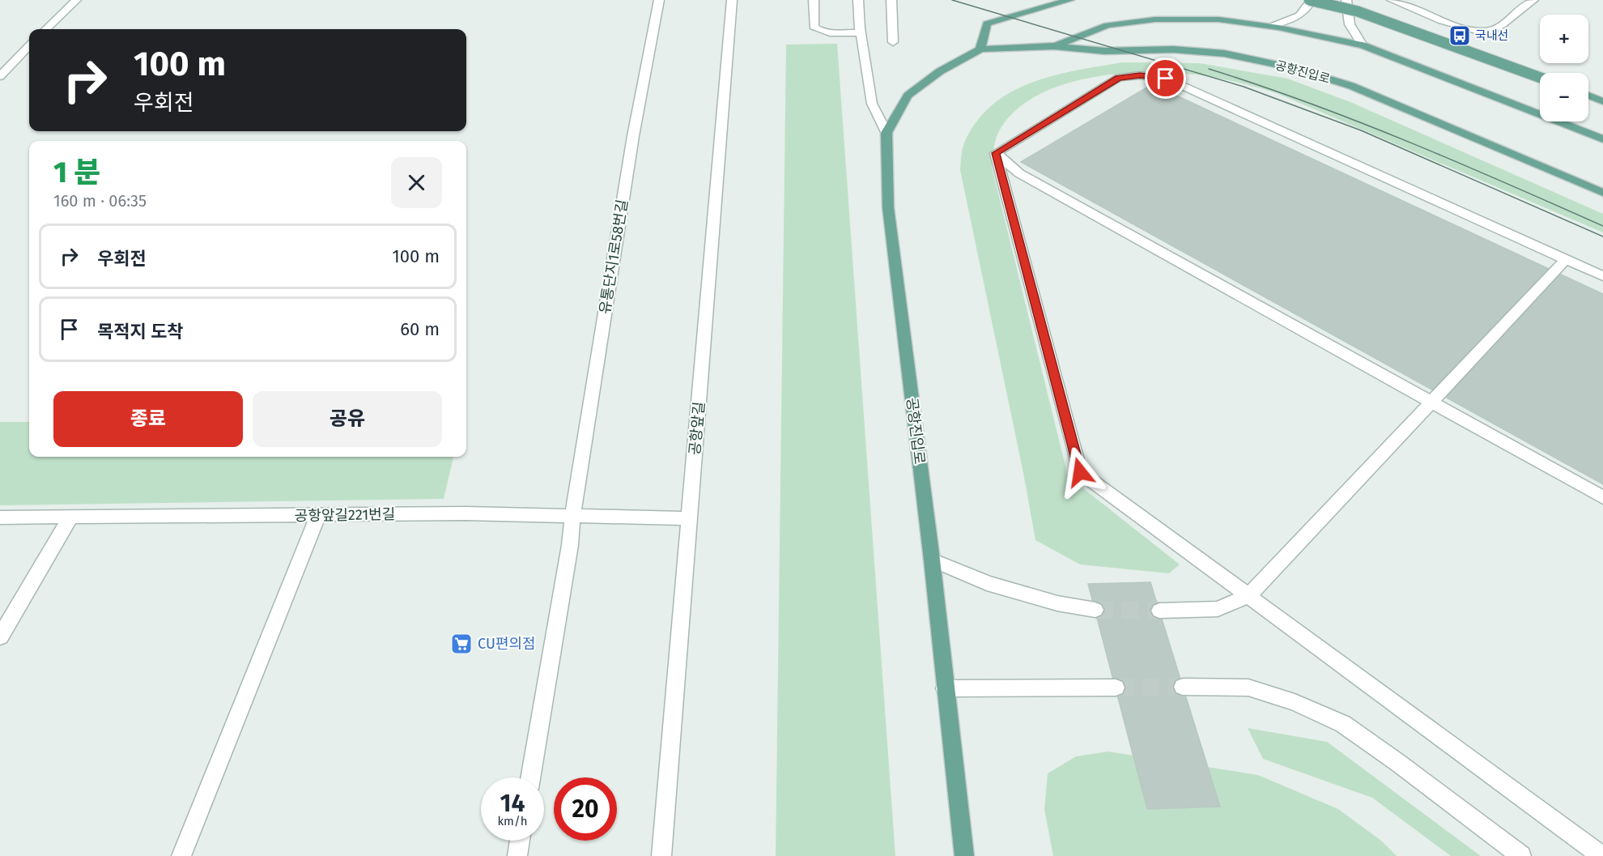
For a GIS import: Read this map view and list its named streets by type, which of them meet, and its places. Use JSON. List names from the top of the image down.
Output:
{
  "streets": {
    "main road": ["공항진입로"],
    "street": ["유통단지1로58번길", "공항앞길", "공항앞길221번길"]
  },
  "crossings": [
    ["유통단지1로58번길", "공항앞길221번길"],
    ["공항앞길", "공항앞길221번길"]
  ],
  "places": {
    "bus stop": ["국내선"],
    "supermarket": ["CU편의점"]
  },
  "page": {
    "map_buttons": ["+", "−"],
    "turn": ["100 m", "우회전"],
    "heading": ["1 분", "160 m · 06:35"],
    "list": [
      {
        "name": "우회전",
        "value": "100 m"
      },
      {
        "name": "목적지 도착",
        "value": "60 m"
      }
    ],
    "buttons": ["종료", "공유"],
    "speed": "14 km/h",
    "limit": "20"
  }
}
